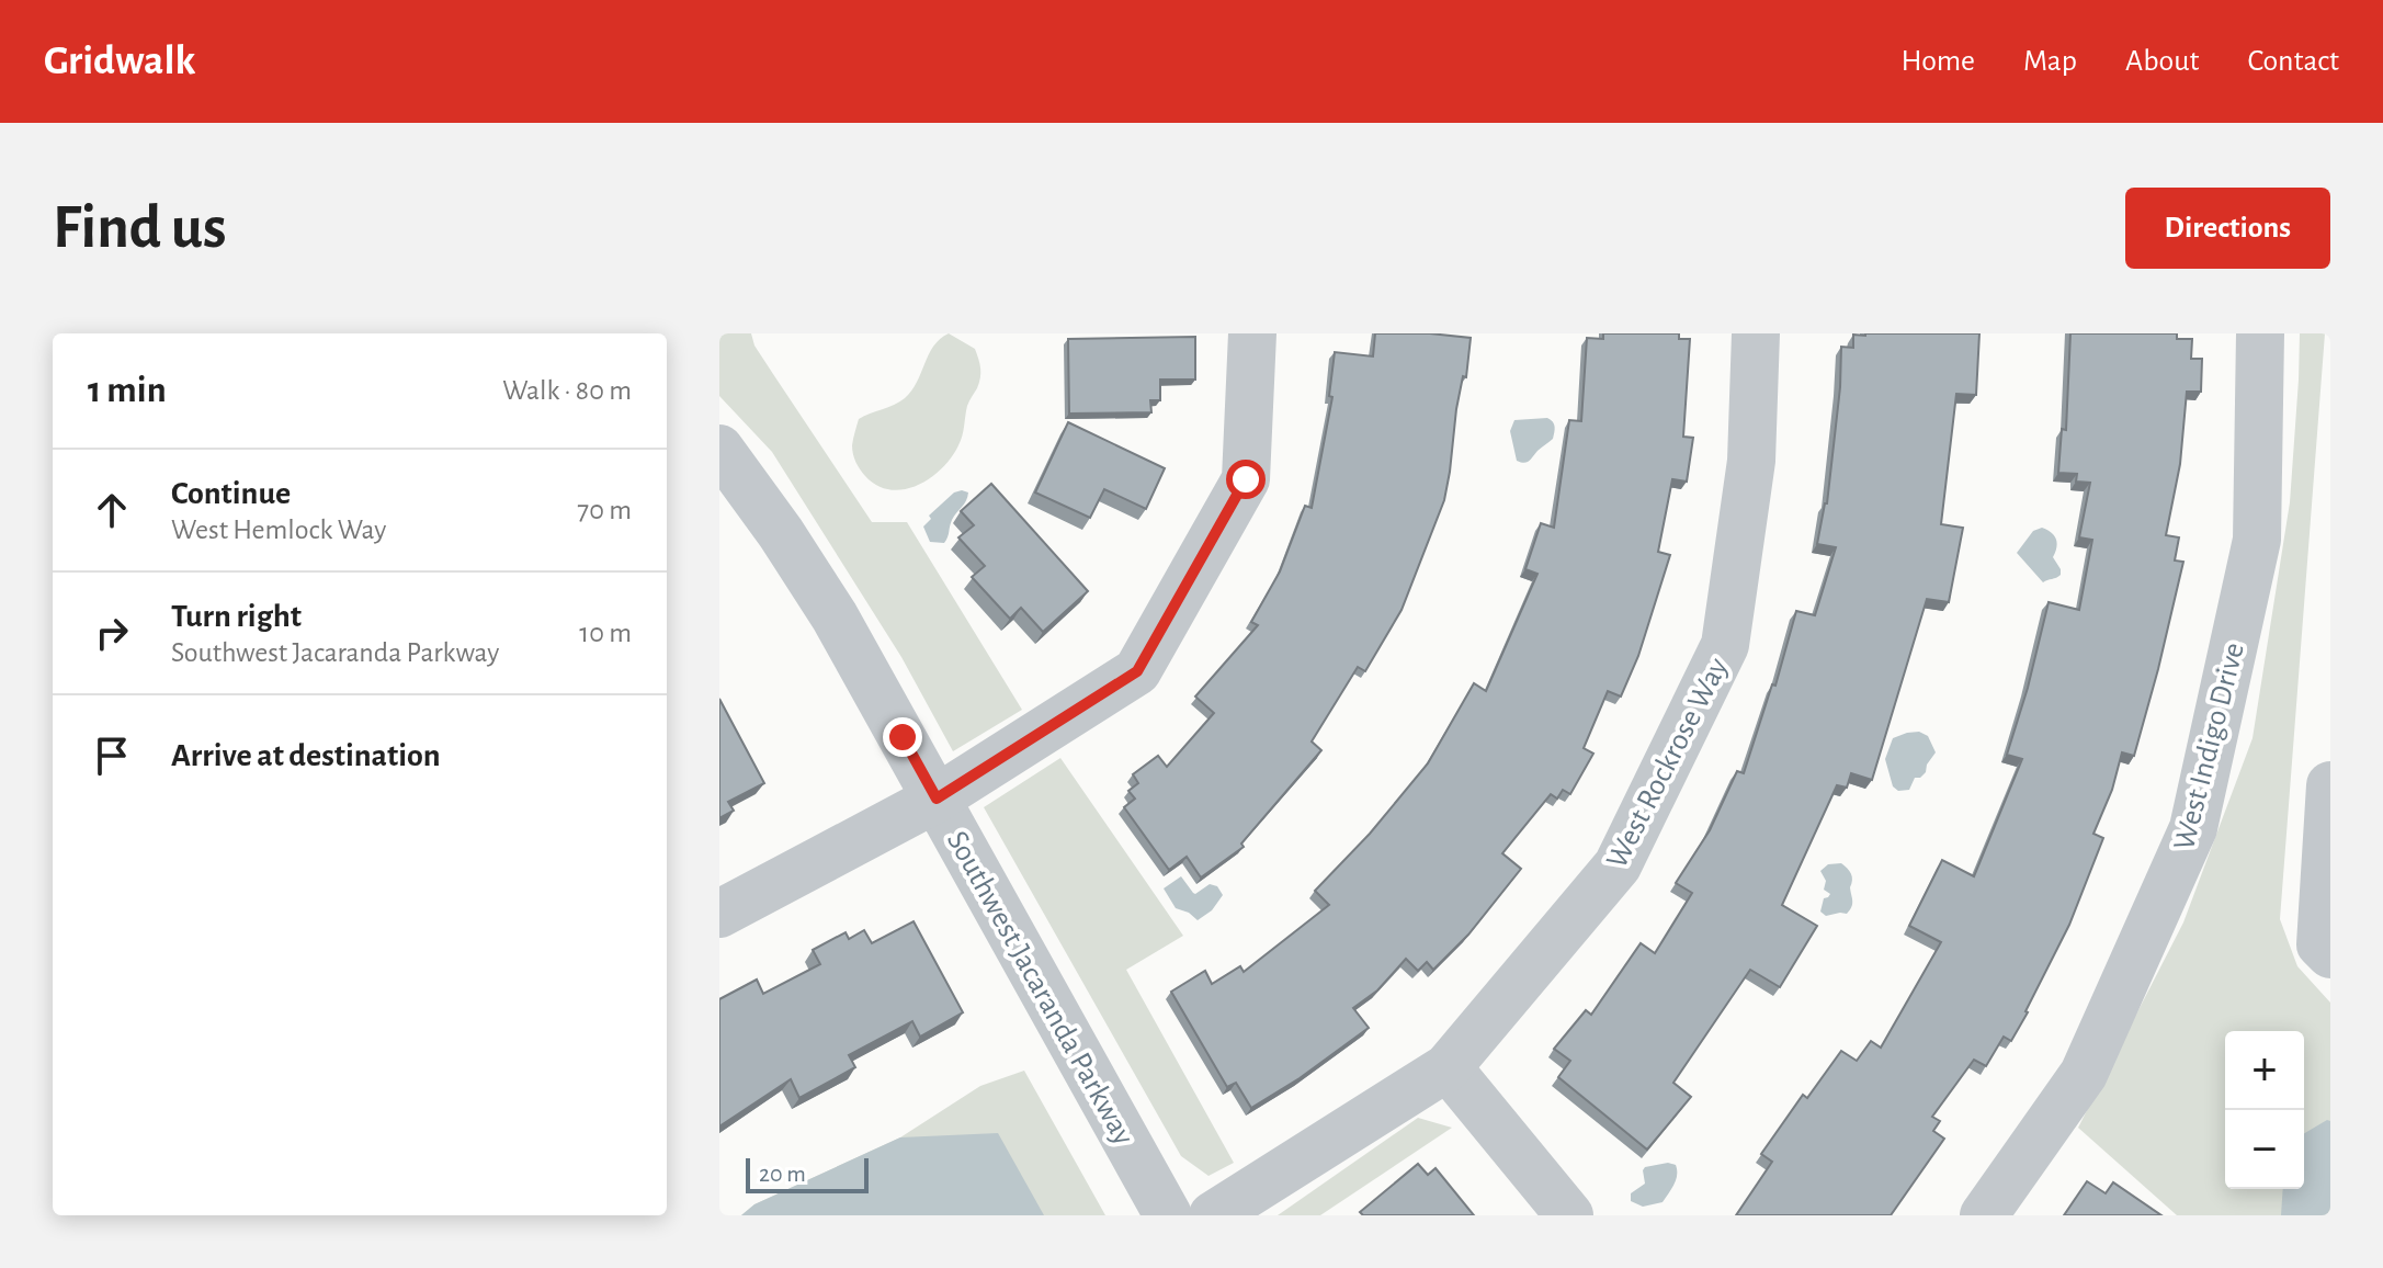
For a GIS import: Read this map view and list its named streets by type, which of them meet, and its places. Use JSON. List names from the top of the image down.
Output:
{
  "streets": {
    "street": ["West Indigo Drive", "West Rockrose Way", "Southwest Jacaranda Parkway"]
  },
  "scale_bar": "20 m",
  "page": {
    "header": "Gridwalk",
    "nav": [
      "Home",
      "Map",
      "About",
      "Contact"
    ],
    "buttons": "Directions",
    "title": "Find us",
    "heading": ["1 min", "Walk · 80 m"],
    "list": [
      ["Continue", "West Hemlock Way", "70 m"],
      ["Turn right", "Southwest Jacaranda Parkway", "10 m"],
      "Arrive at destination"
    ],
    "map_buttons": ["+", "−"],
    "scale": "20 m"
  }
}
